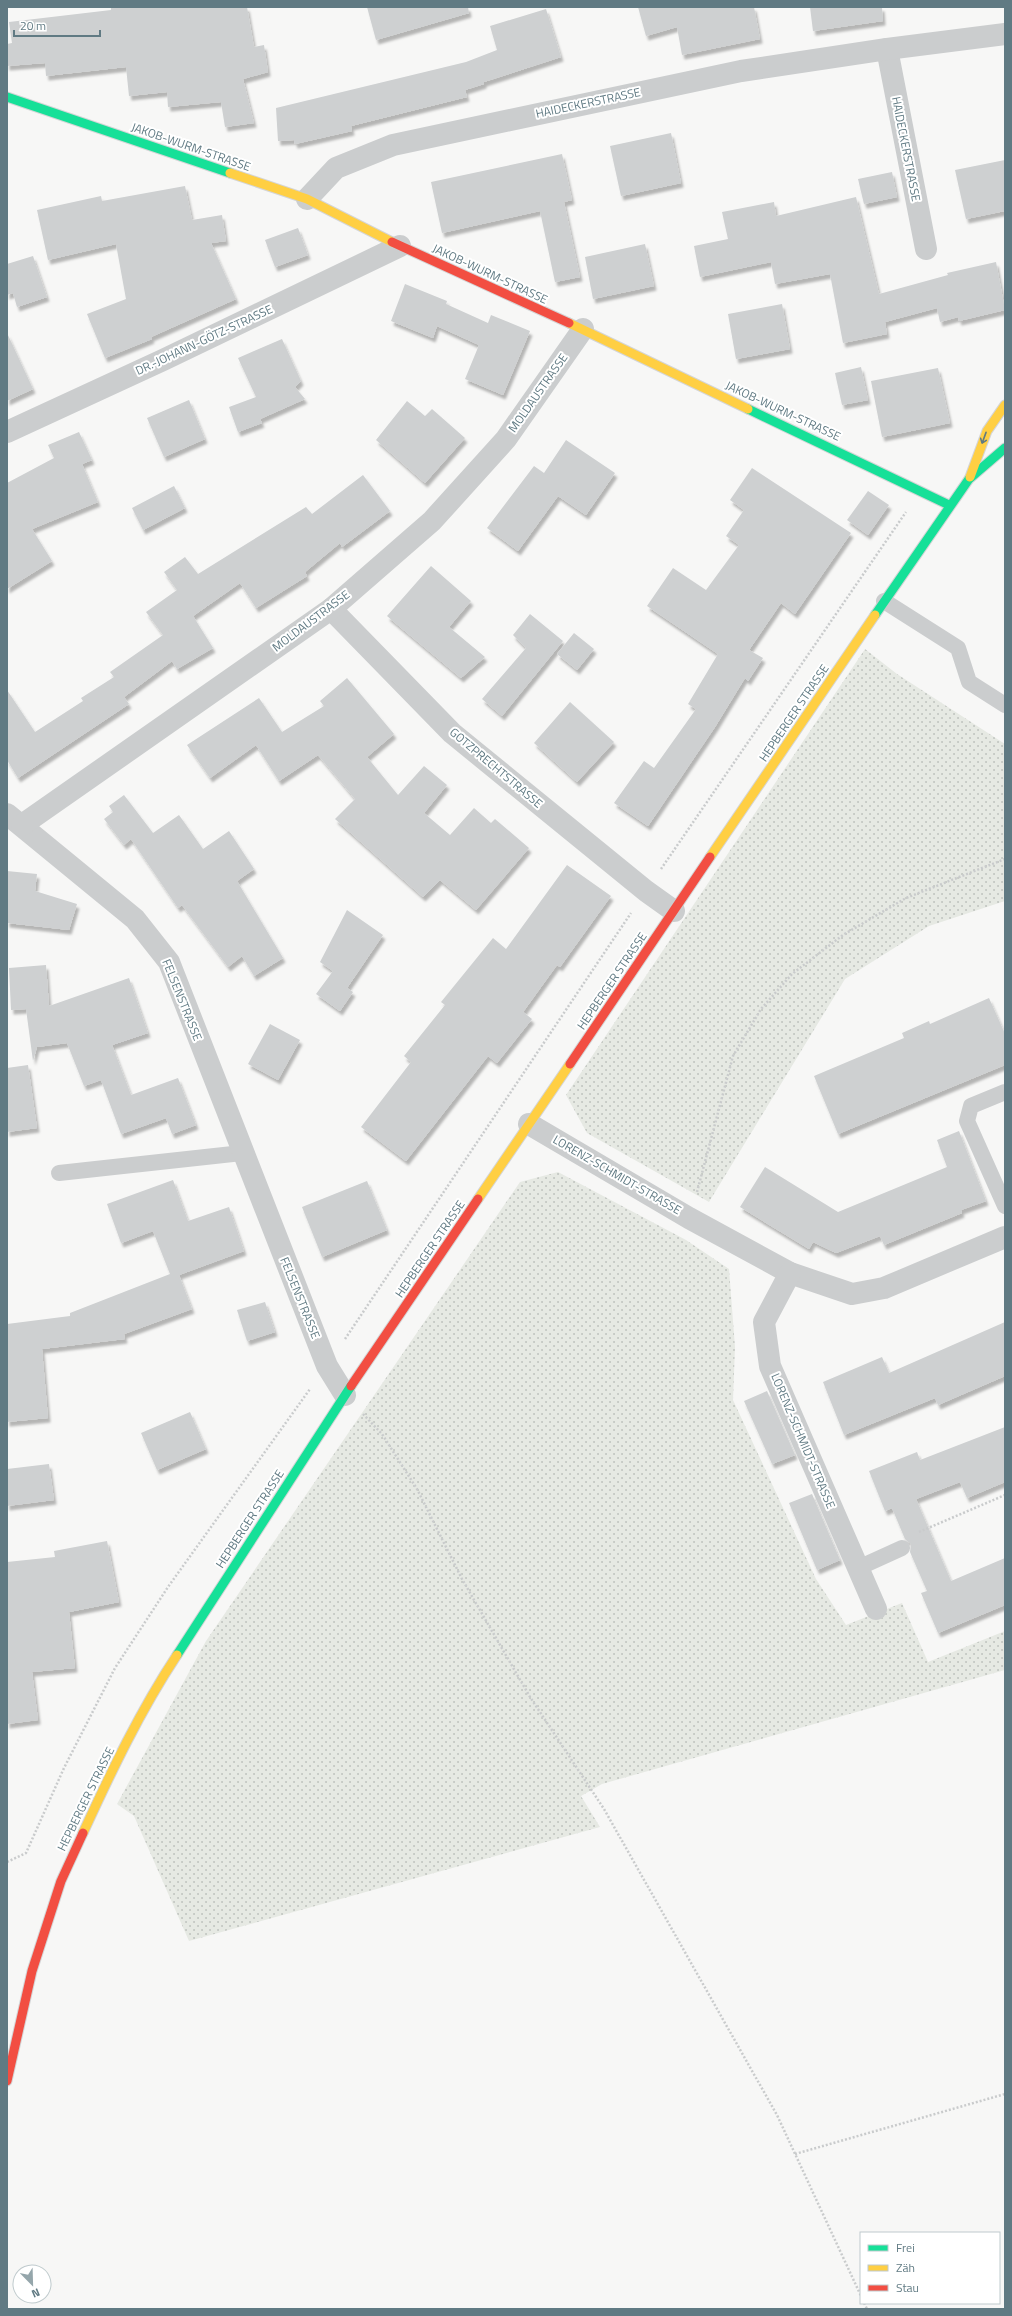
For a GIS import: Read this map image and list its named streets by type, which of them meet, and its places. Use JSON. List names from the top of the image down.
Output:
{
  "streets": {
    "street": [
      "HAIDECKERSTRASSE",
      "JAKOB-WURM-STRASSE",
      "DR.-JOHANN-GÖTZ-STRASSE",
      "MOLDAUSTRASSE",
      "HEPBERGER STRASSE",
      "GOTZPRECHTSTRASSE",
      "FELSENSTRASSE",
      "LORENZ-SCHMIDT-STRASSE"
    ]
  },
  "crossings": [
    ["HAIDECKERSTRASSE", "JAKOB-WURM-STRASSE"],
    ["JAKOB-WURM-STRASSE", "DR.-JOHANN-GÖTZ-STRASSE"],
    ["JAKOB-WURM-STRASSE", "MOLDAUSTRASSE"],
    ["JAKOB-WURM-STRASSE", "HEPBERGER STRASSE"],
    ["MOLDAUSTRASSE", "GOTZPRECHTSTRASSE"],
    ["MOLDAUSTRASSE", "FELSENSTRASSE"],
    ["HEPBERGER STRASSE", "GOTZPRECHTSTRASSE"],
    ["HEPBERGER STRASSE", "FELSENSTRASSE"],
    ["HEPBERGER STRASSE", "LORENZ-SCHMIDT-STRASSE"]
  ],
  "legend": ["Frei", "Zäh", "Stau"],
  "scale_bar": "20 m",
  "north": "bottom right"
}
